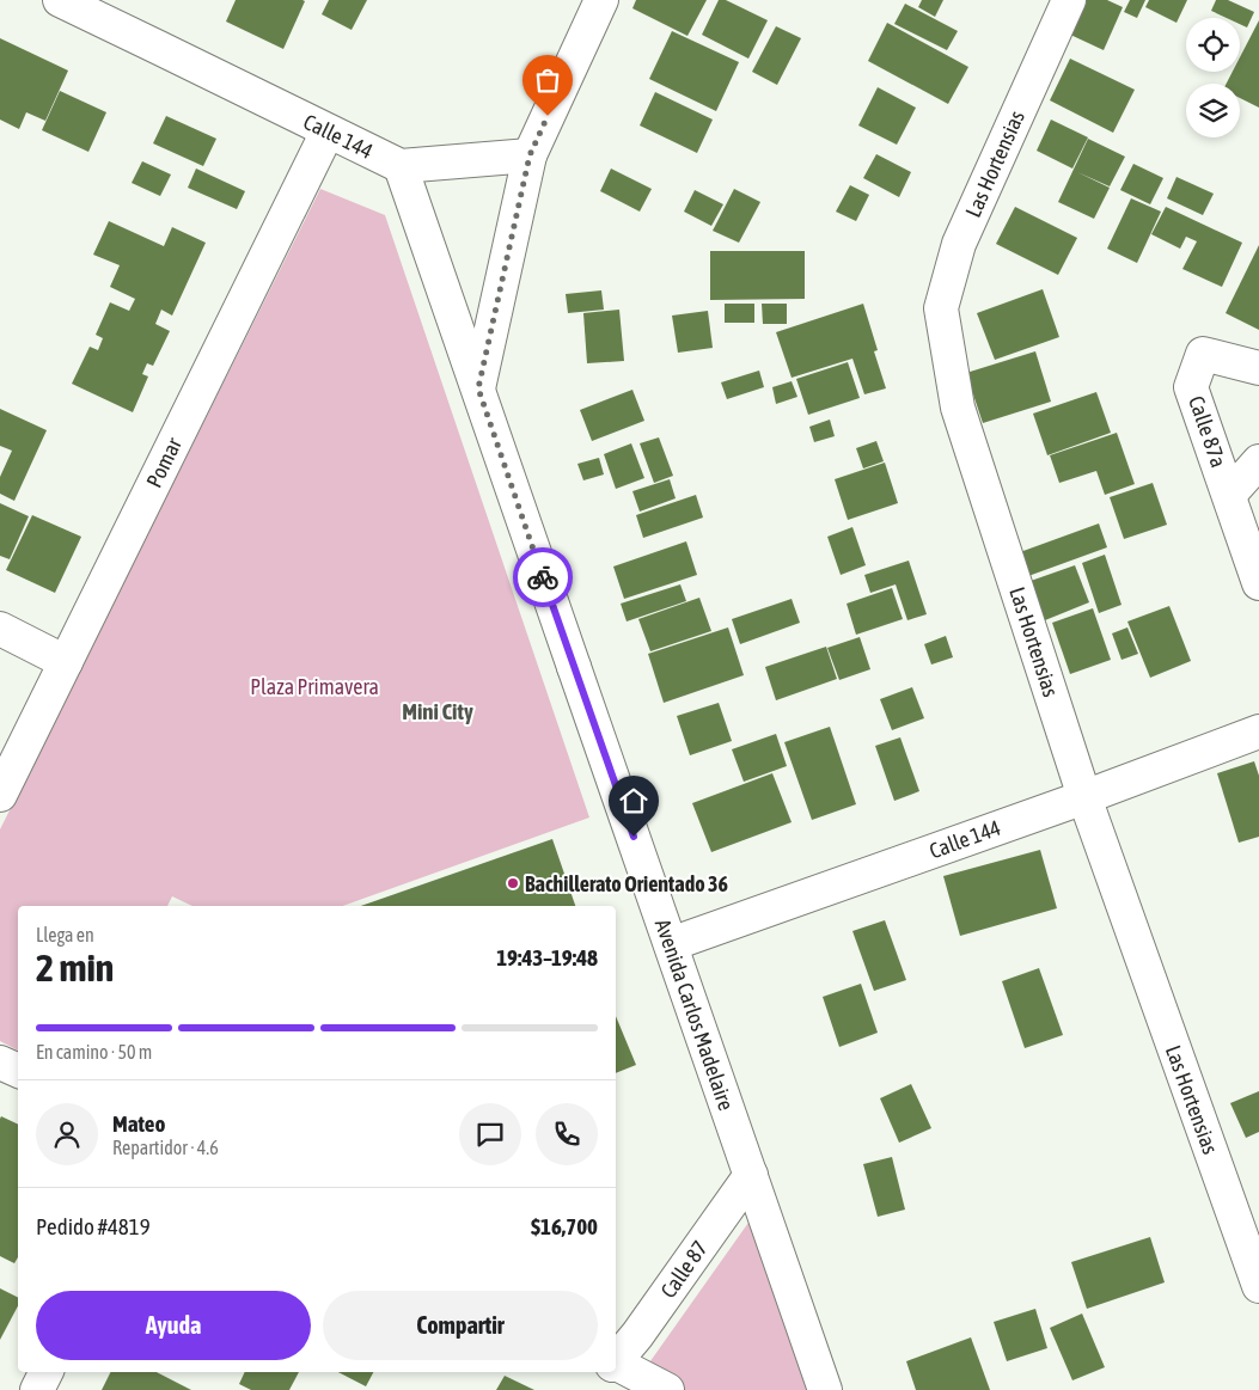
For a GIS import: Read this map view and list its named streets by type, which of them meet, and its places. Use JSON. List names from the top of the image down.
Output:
{
  "streets": {
    "street": [
      "Calle 144",
      "Las Hortensias",
      "Calle 87a",
      "Pomar",
      "Avenida Carlos Madelaire",
      "Calle 87"
    ]
  },
  "crossings": [
    ["Calle 144", "Las Hortensias"],
    ["Calle 144", "Pomar"],
    ["Calle 144", "Avenida Carlos Madelaire"],
    ["Avenida Carlos Madelaire", "Calle 87"]
  ],
  "districts": ["Mini City"],
  "parks": ["Plaza Primavera"],
  "places": ["Bachillerato Orientado 36"],
  "page": {
    "heading": ["2 min", "Llega en", "19:43–19:48"],
    "panel": [
      "Mateo",
      "Repartidor · 4.6",
      "Pedido #4819",
      "$16,700"
    ],
    "bar": "En camino · 50 m",
    "buttons": ["Ayuda", "Compartir"]
  }
}
